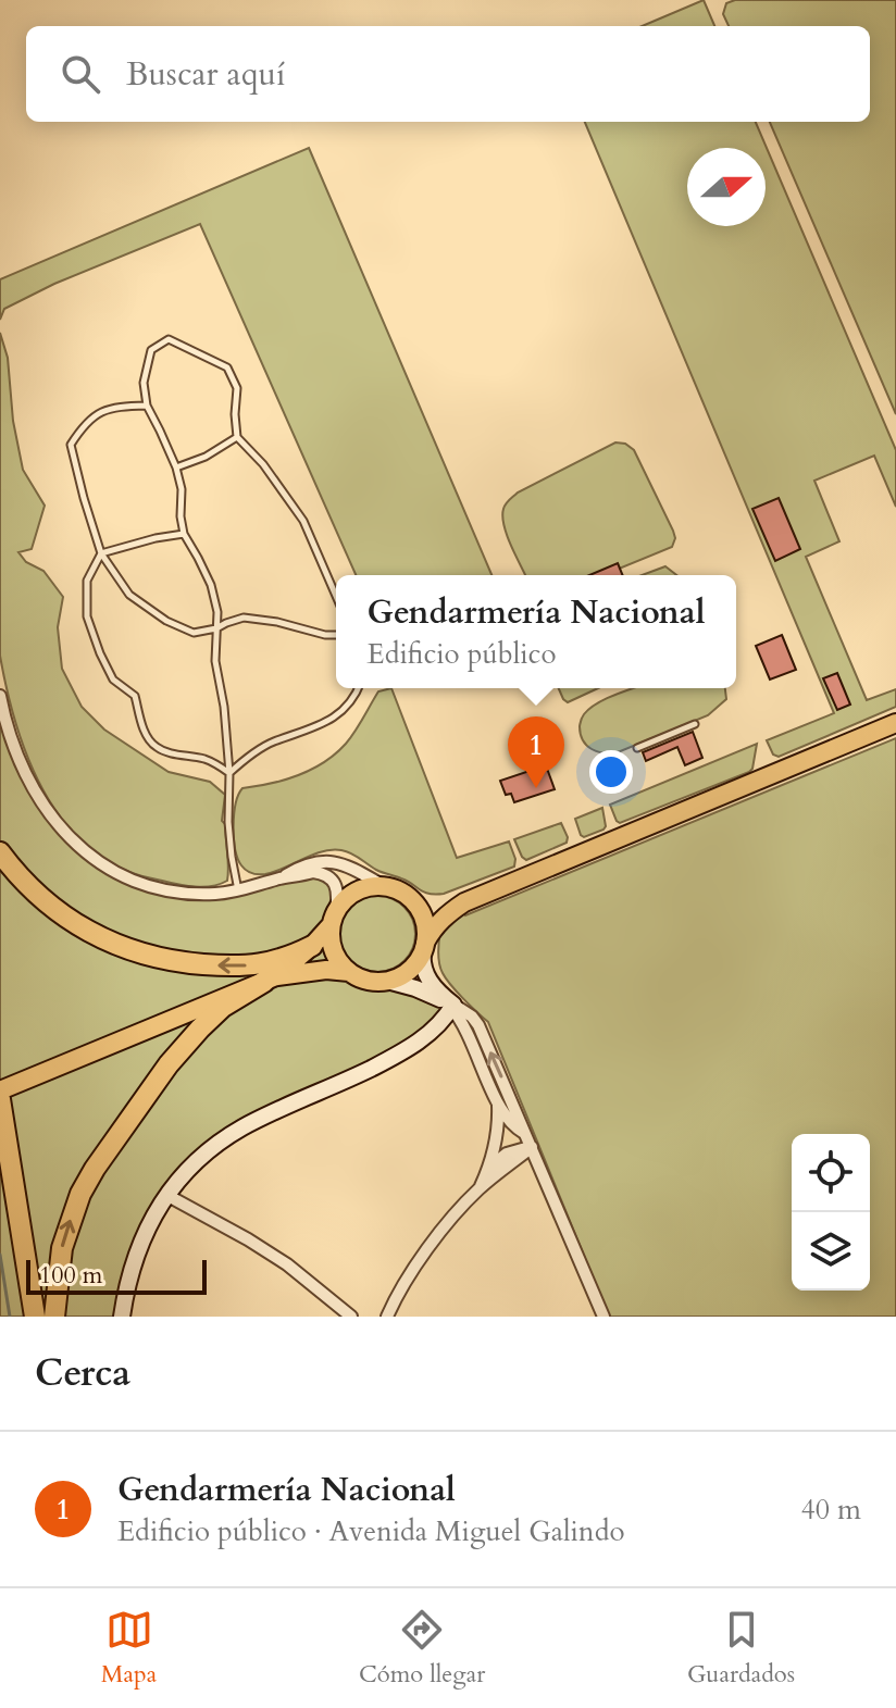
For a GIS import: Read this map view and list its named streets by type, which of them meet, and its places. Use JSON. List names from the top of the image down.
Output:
{
  "scale_bar": "100 m",
  "north": "right",
  "page": {
    "search": "Buscar aquí",
    "popup": ["Gendarmería Nacional", "Edificio público"],
    "pins": "1",
    "scale": "100 m",
    "heading": "Cerca",
    "list": [
      {
        "mark": "1",
        "name": "Gendarmería Nacional",
        "note": "Edificio público · Avenida Miguel Galindo",
        "value": "40 m"
      }
    ],
    "nav": ["Mapa", "Cómo llegar", "Guardados"]
  }
}
